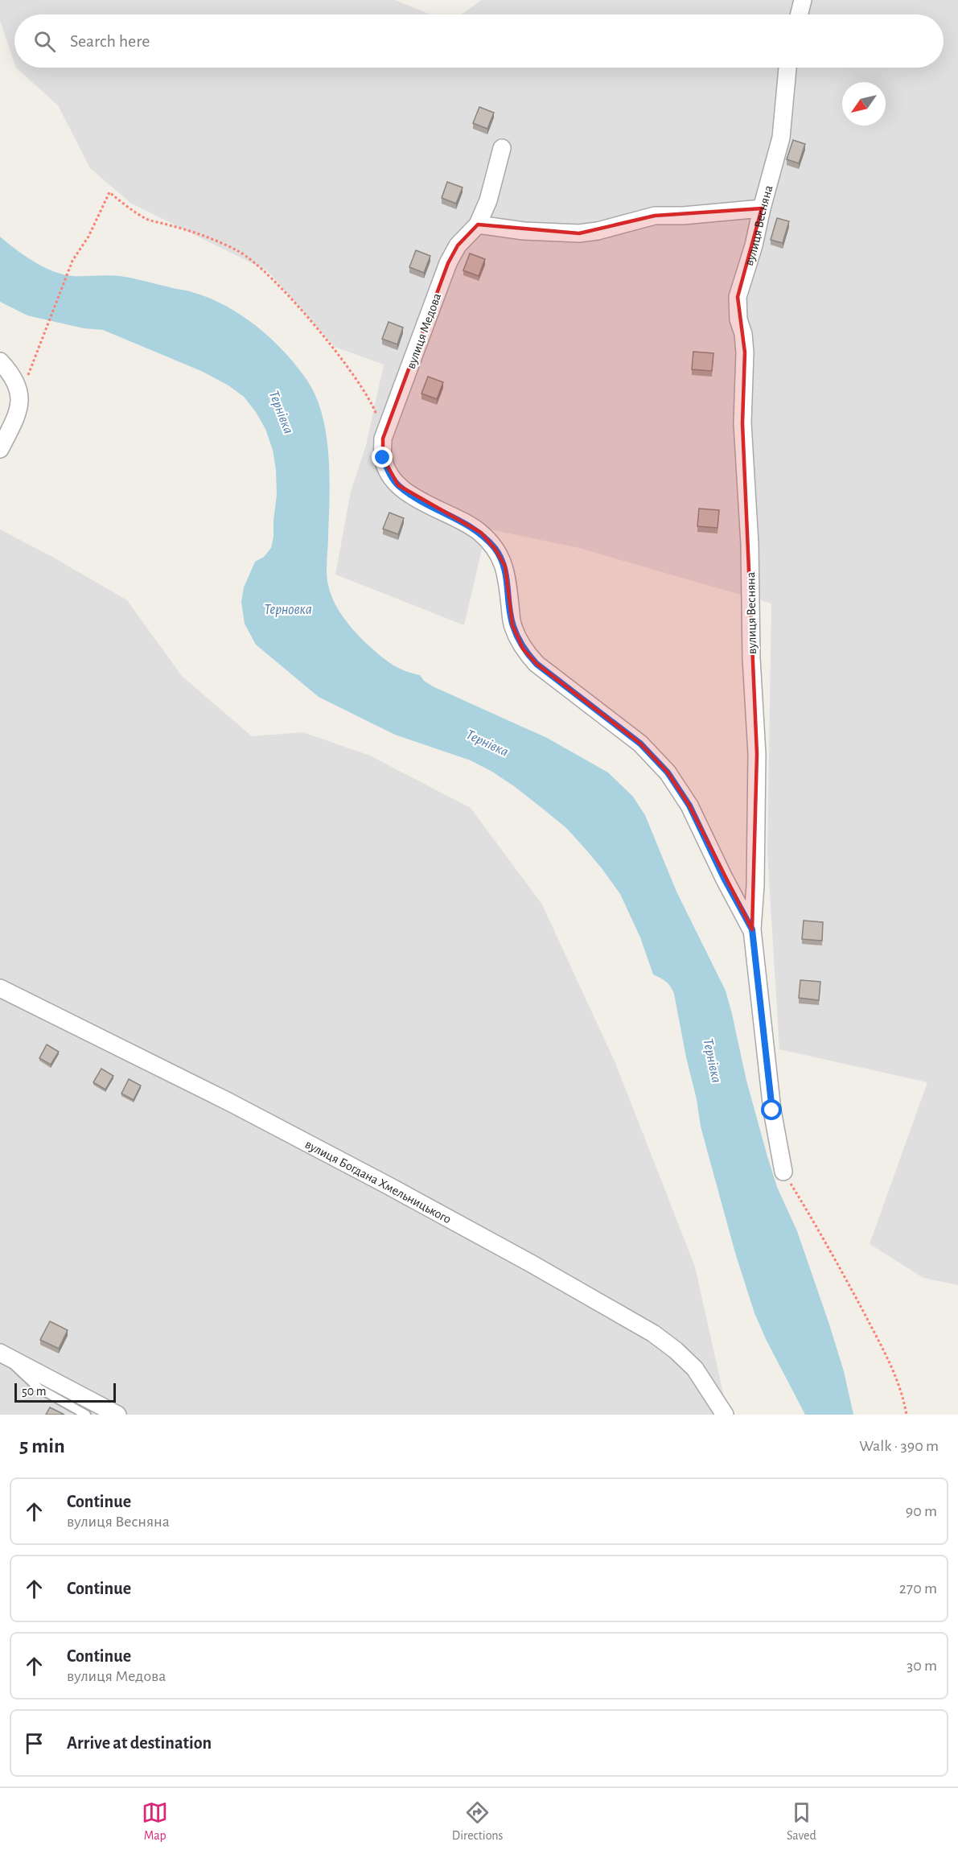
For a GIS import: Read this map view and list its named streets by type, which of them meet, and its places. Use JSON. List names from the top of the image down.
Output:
{
  "streets": {
    "street": ["вулиця Весняна", "вулиця Медова", "вулиця Богдана Хмельницького"]
  },
  "crossings": [
    ["вулиця Весняна", "вулиця Медова"]
  ],
  "water": ["Тернівка", "Терновка"],
  "scale_bar": "50 m",
  "north": "bottom left",
  "page": {
    "search": "Search here",
    "scale": "50 m",
    "heading": ["5 min", "Walk · 390 m"],
    "list": [
      ["Continue", "вулиця Весняна", "90 m"],
      ["Continue", "270 m"],
      ["Continue", "вулиця Медова", "30 m"],
      "Arrive at destination"
    ],
    "nav": ["Map", "Directions", "Saved"]
  }
}
